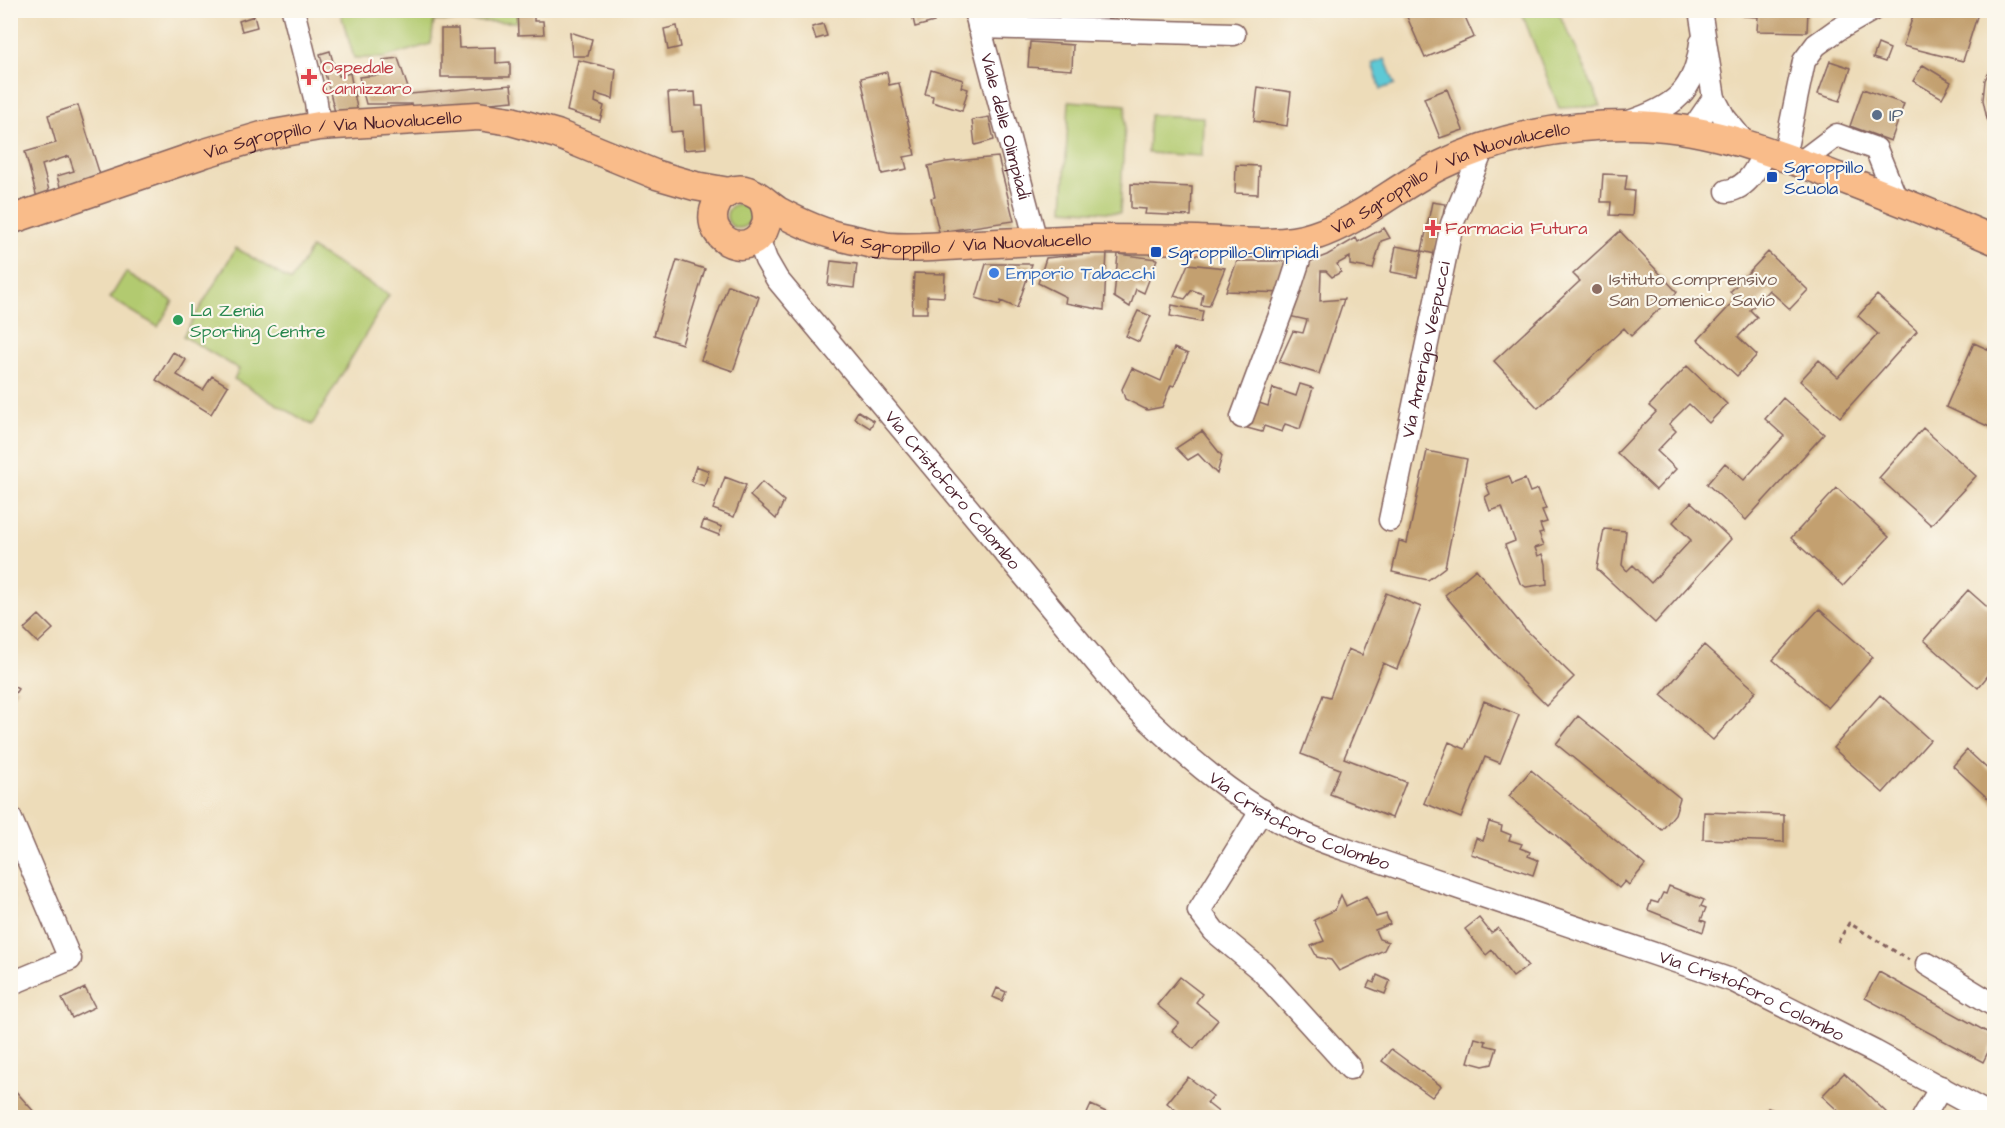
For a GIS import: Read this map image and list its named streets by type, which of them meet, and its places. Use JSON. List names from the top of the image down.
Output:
{
  "streets": {
    "main road": ["Via Sgroppillo / Via Nuovalucello"],
    "street": ["Viale delle Olimpiadi", "Via Amerigo Vespucci", "Via Cristoforo Colombo"]
  },
  "crossings": [
    ["Viale delle Olimpiadi", "Via Sgroppillo / Via Nuovalucello"],
    ["Via Sgroppillo / Via Nuovalucello", "Via Amerigo Vespucci"]
  ],
  "places": {
    "health": ["Ospedale Cannizzaro", "Farmacia Futura"],
    "other": [
      "IP",
      "Emporio Tabacchi",
      "Istituto comprensivo San Domenico Savio",
      "La Zenia Sporting Centre"
    ],
    "transit": ["Sgroppillo Scuola", "Sgroppillo-Olimpiadi"]
  }
}
